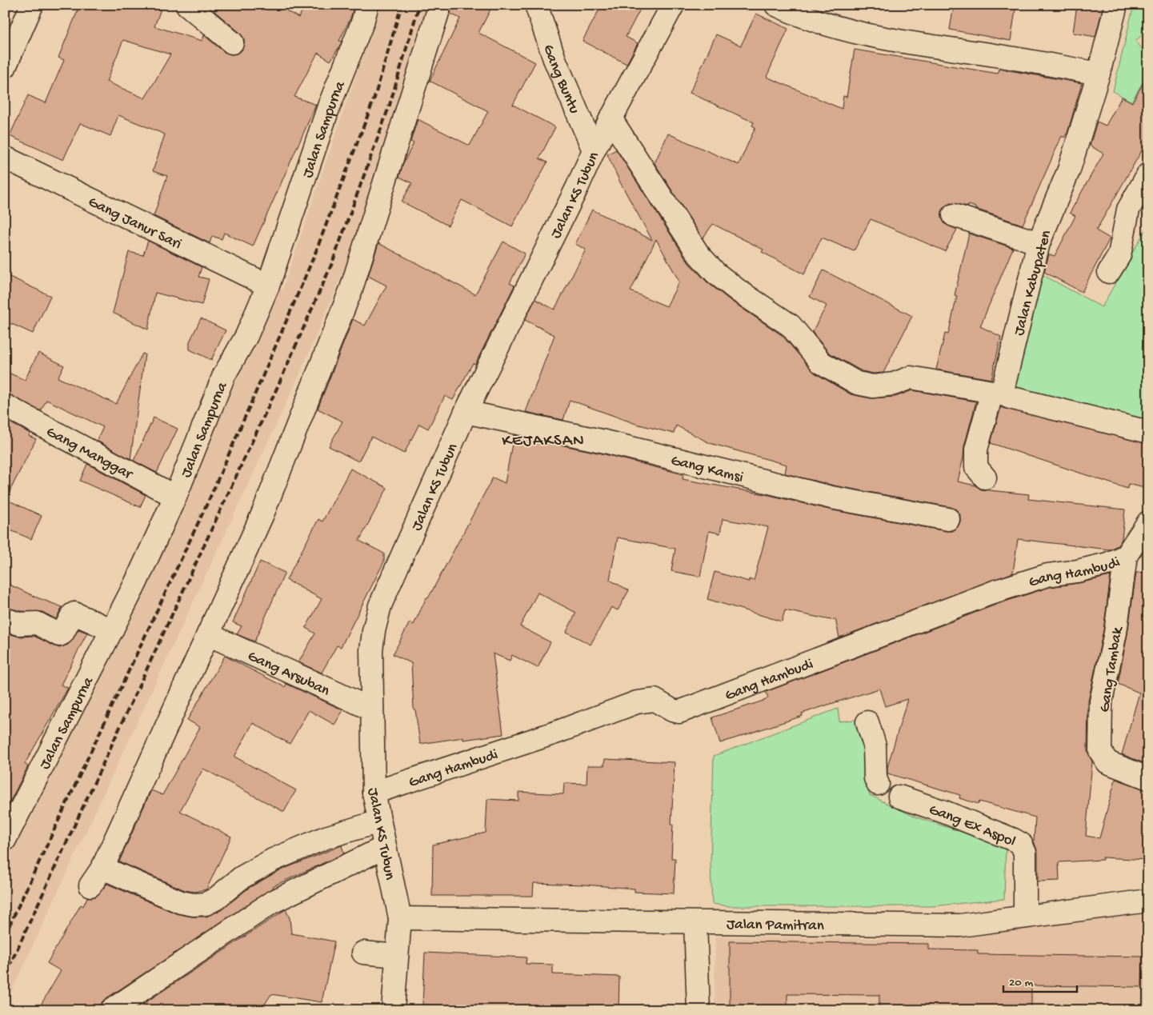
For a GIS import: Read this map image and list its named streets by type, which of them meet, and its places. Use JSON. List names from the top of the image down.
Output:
{
  "streets": {
    "street": [
      "Gang Buntu",
      "Jalan Sampurna",
      "Jalan KS Tubun",
      "Gang Janur Sari",
      "Jalan Kabupaten",
      "Gang Manggar",
      "Gang Kamsi",
      "Gang Hambudi",
      "Gang Tambak",
      "Gang Arsuban",
      "Gang Ex Aspol",
      "Jalan Pamitran"
    ]
  },
  "crossings": [
    ["Gang Buntu", "Jalan KS Tubun"],
    ["Jalan Sampurna", "Gang Janur Sari"],
    ["Jalan Sampurna", "Gang Manggar"],
    ["Jalan KS Tubun", "Gang Kamsi"],
    ["Jalan KS Tubun", "Gang Hambudi"],
    ["Jalan KS Tubun", "Gang Arsuban"],
    ["Jalan KS Tubun", "Jalan Pamitran"],
    ["Gang Hambudi", "Gang Tambak"],
    ["Gang Ex Aspol", "Jalan Pamitran"]
  ],
  "districts": ["KEJAKSAN"],
  "scale_bar": "20 m"
}
